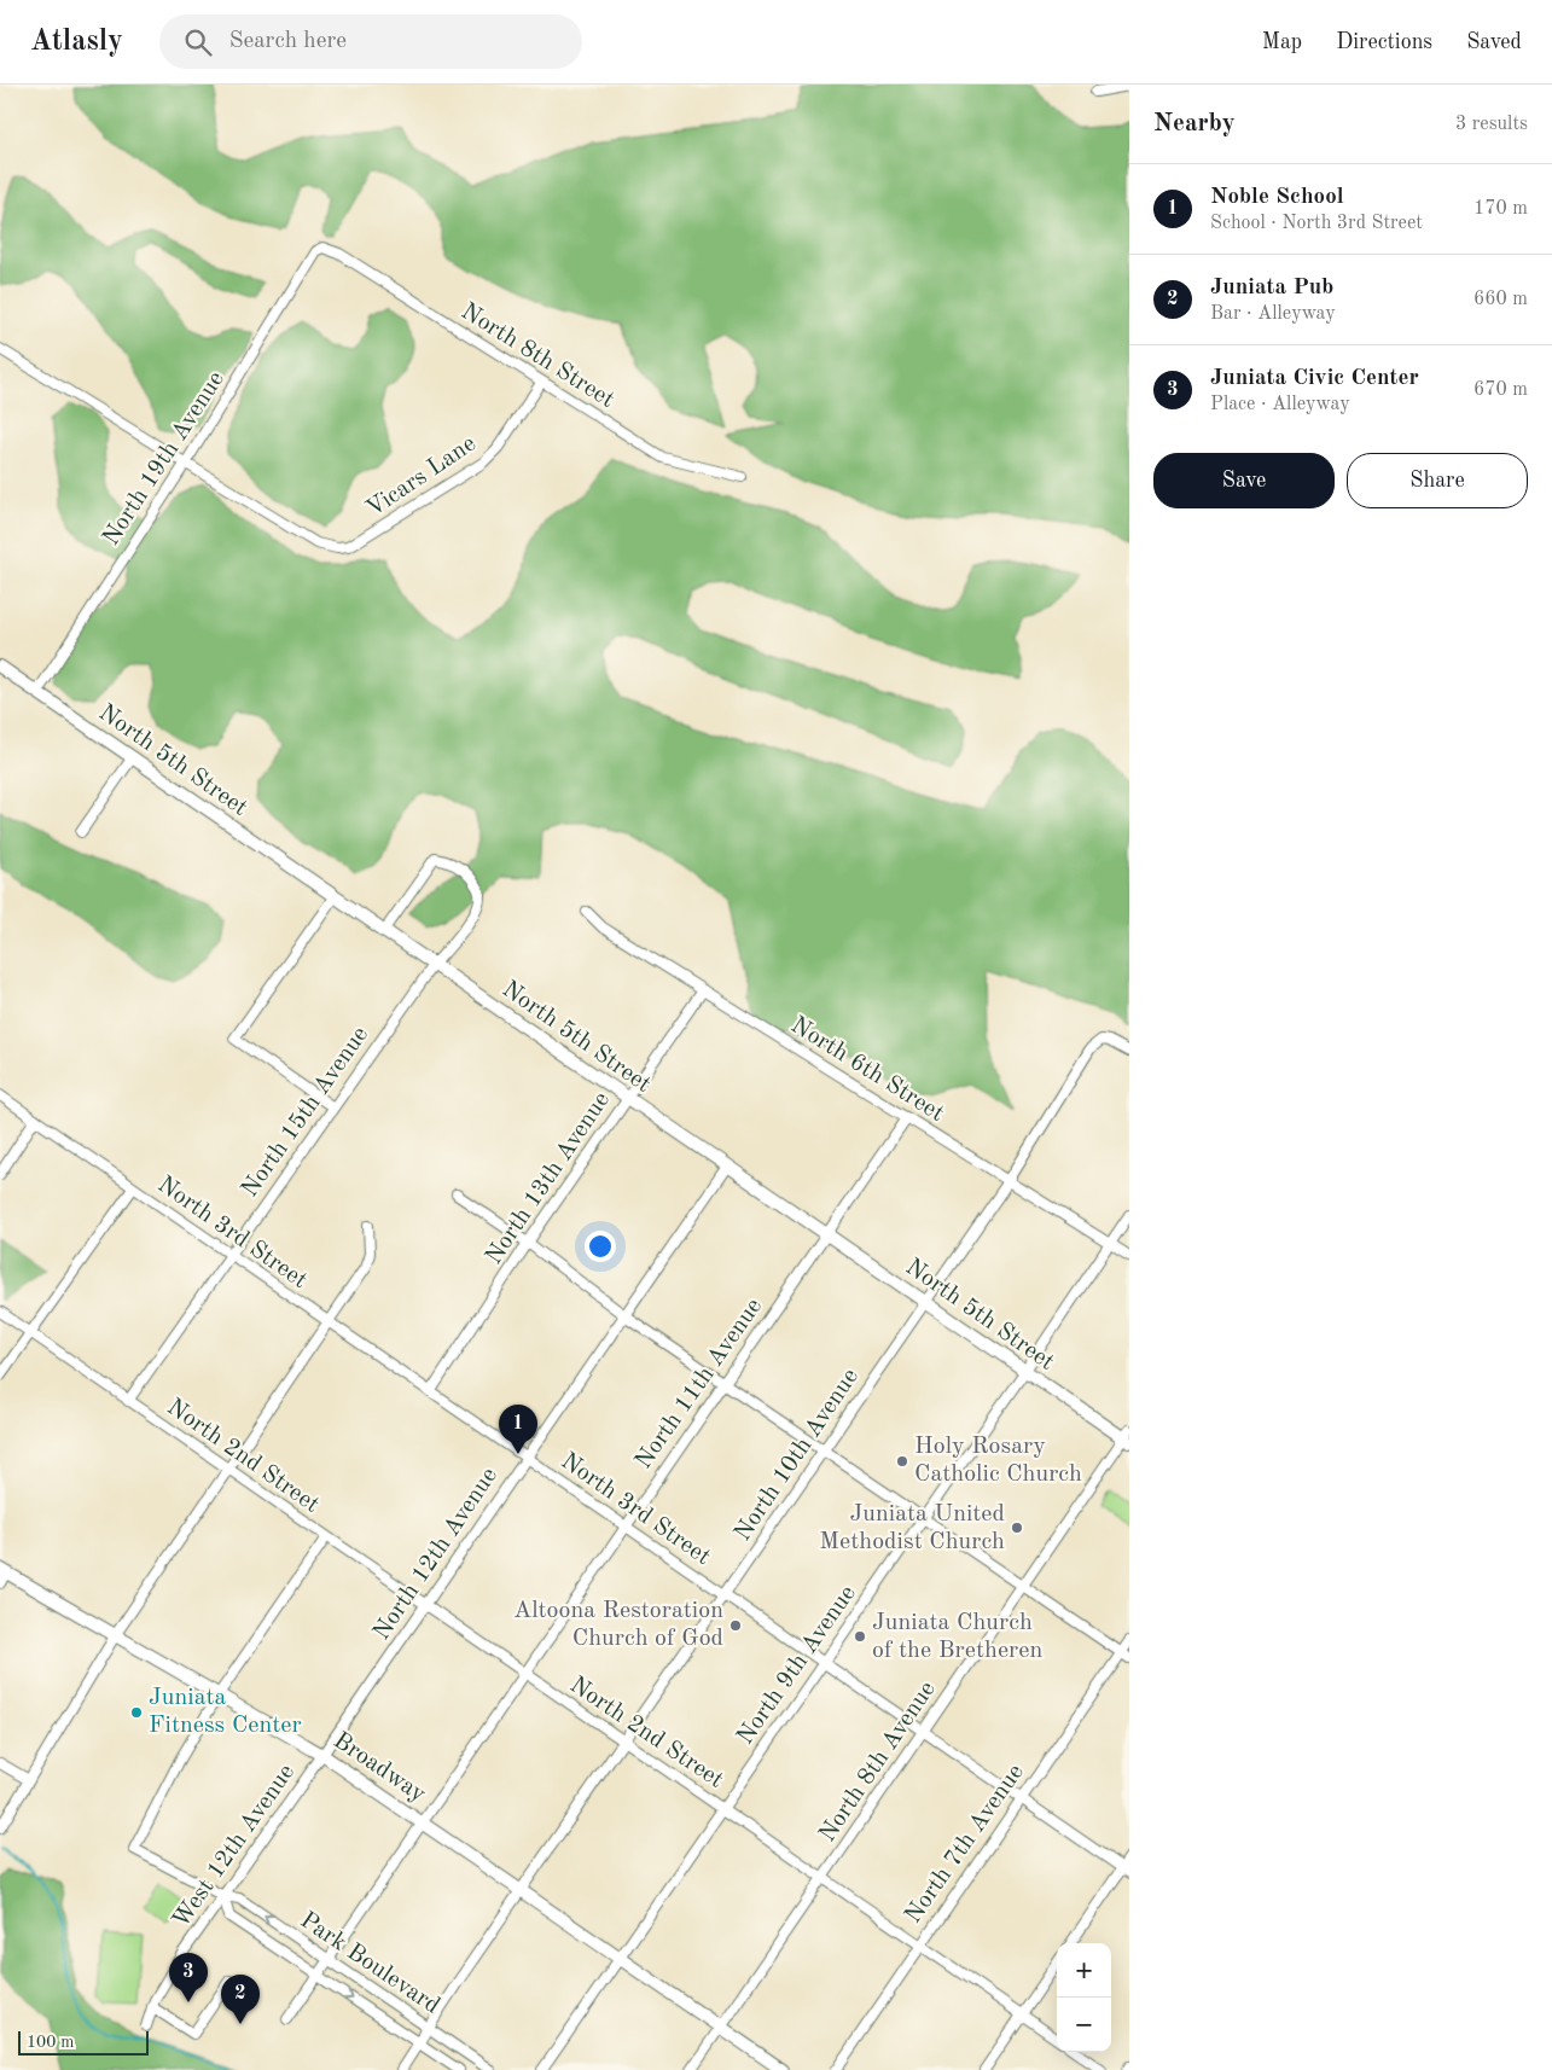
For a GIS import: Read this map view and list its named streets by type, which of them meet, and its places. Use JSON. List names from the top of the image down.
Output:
{
  "streets": {
    "street": [
      "North 8th Street",
      "North 19th Avenue",
      "Vicars Lane",
      "North 5th Street",
      "North 6th Street",
      "North 15th Avenue",
      "North 13th Avenue",
      "North 3rd Street",
      "North 11th Avenue",
      "North 10th Avenue",
      "North 2nd Street",
      "North 12th Avenue",
      "North 9th Avenue",
      "North 8th Avenue",
      "Broadway",
      "North 7th Avenue",
      "West 12th Avenue",
      "Park Boulevard"
    ]
  },
  "crossings": [
    ["North 8th Street", "North 19th Avenue"],
    ["North 8th Street", "Vicars Lane"],
    ["North 19th Avenue", "Vicars Lane"],
    ["North 19th Avenue", "North 5th Street"],
    ["North 5th Street", "North 15th Avenue"],
    ["North 5th Street", "North 13th Avenue"],
    ["North 5th Street", "North 11th Avenue"],
    ["North 5th Street", "North 10th Avenue"],
    ["North 5th Street", "North 12th Avenue"],
    ["North 5th Street", "North 9th Avenue"],
    ["North 5th Street", "North 8th Avenue"],
    ["North 6th Street", "North 13th Avenue"],
    ["North 6th Street", "North 11th Avenue"],
    ["North 6th Street", "North 10th Avenue"],
    ["North 6th Street", "North 9th Avenue"],
    ["North 15th Avenue", "North 3rd Street"],
    ["North 15th Avenue", "North 2nd Street"],
    ["North 13th Avenue", "North 3rd Street"],
    ["North 3rd Street", "North 11th Avenue"],
    ["North 3rd Street", "North 10th Avenue"],
    ["North 3rd Street", "North 12th Avenue"],
    ["North 3rd Street", "North 9th Avenue"],
    ["North 3rd Street", "North 8th Avenue"],
    ["North 3rd Street", "North 7th Avenue"],
    ["North 11th Avenue", "North 2nd Street"],
    ["North 11th Avenue", "Broadway"],
    ["North 11th Avenue", "Park Boulevard"],
    ["North 10th Avenue", "North 2nd Street"],
    ["North 10th Avenue", "Broadway"],
    ["North 10th Avenue", "Park Boulevard"],
    ["North 2nd Street", "North 12th Avenue"],
    ["North 2nd Street", "North 9th Avenue"],
    ["North 2nd Street", "North 8th Avenue"],
    ["North 2nd Street", "North 7th Avenue"],
    ["North 12th Avenue", "Broadway"],
    ["North 12th Avenue", "West 12th Avenue"],
    ["North 9th Avenue", "Broadway"],
    ["North 8th Avenue", "Broadway"],
    ["Broadway", "West 12th Avenue"],
    ["Broadway", "Park Boulevard"],
    ["West 12th Avenue", "Park Boulevard"]
  ],
  "places": [
    "Holy Rosary Catholic Church",
    "Juniata United Methodist Church",
    "Altoona Restoration Church of God",
    "Juniata Church of the Bretheren",
    "Juniata Fitness Center"
  ],
  "scale_bar": "100 m",
  "page": {
    "header": "Atlasly",
    "search": "Search here",
    "nav": ["Map", "Directions", "Saved"],
    "heading": ["Nearby", "3 results"],
    "list": [
      {
        "mark": "1",
        "name": "Noble School",
        "note": "School · North 3rd Street",
        "value": "170 m"
      },
      {
        "mark": "2",
        "name": "Juniata Pub",
        "note": "Bar · Alleyway",
        "value": "660 m"
      },
      {
        "mark": "3",
        "name": "Juniata Civic Center",
        "note": "Place · Alleyway",
        "value": "670 m"
      }
    ],
    "buttons": ["Save", "Share"],
    "pins": ["1", "3", "2"],
    "map_buttons": ["+", "−"],
    "scale": "100 m"
  }
}
